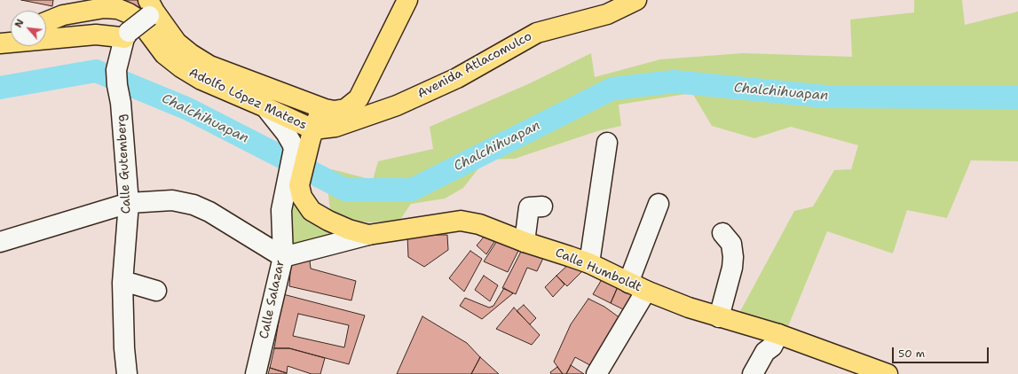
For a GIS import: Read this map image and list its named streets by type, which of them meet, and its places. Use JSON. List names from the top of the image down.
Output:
{
  "streets": {
    "main road": ["Avenida Atlacomulco", "Adolfo López Mateos", "Calle Humboldt"],
    "street": ["Calle Gutemberg", "Calle Salazar"]
  },
  "crossings": [
    ["Avenida Atlacomulco", "Adolfo López Mateos"],
    ["Adolfo López Mateos", "Calle Salazar"],
    ["Calle Humboldt", "Calle Salazar"]
  ],
  "water": ["Chalchihuapan"],
  "scale_bar": "50 m",
  "north": "top left"
}
